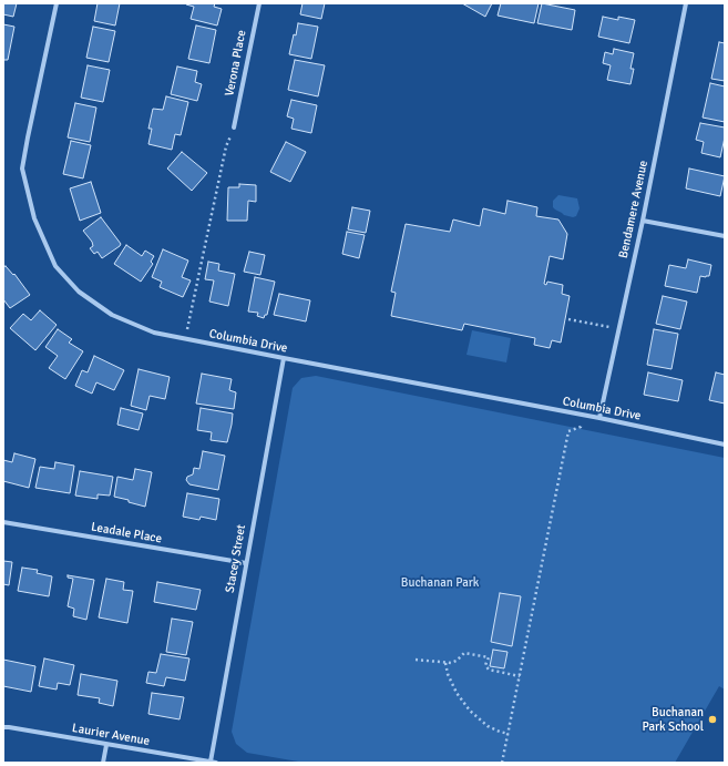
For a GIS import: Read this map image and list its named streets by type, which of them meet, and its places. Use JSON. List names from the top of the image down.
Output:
{
  "streets": {
    "street": [
      "Verona Place",
      "Bendamere Avenue",
      "Columbia Drive",
      "Leadale Place",
      "Stacey Street",
      "Laurier Avenue"
    ]
  },
  "crossings": [
    ["Bendamere Avenue", "Columbia Drive"],
    ["Columbia Drive", "Stacey Street"],
    ["Leadale Place", "Stacey Street"],
    ["Stacey Street", "Laurier Avenue"]
  ],
  "parks": ["Buchanan Park"],
  "places": ["Buchanan Park School"]
}
